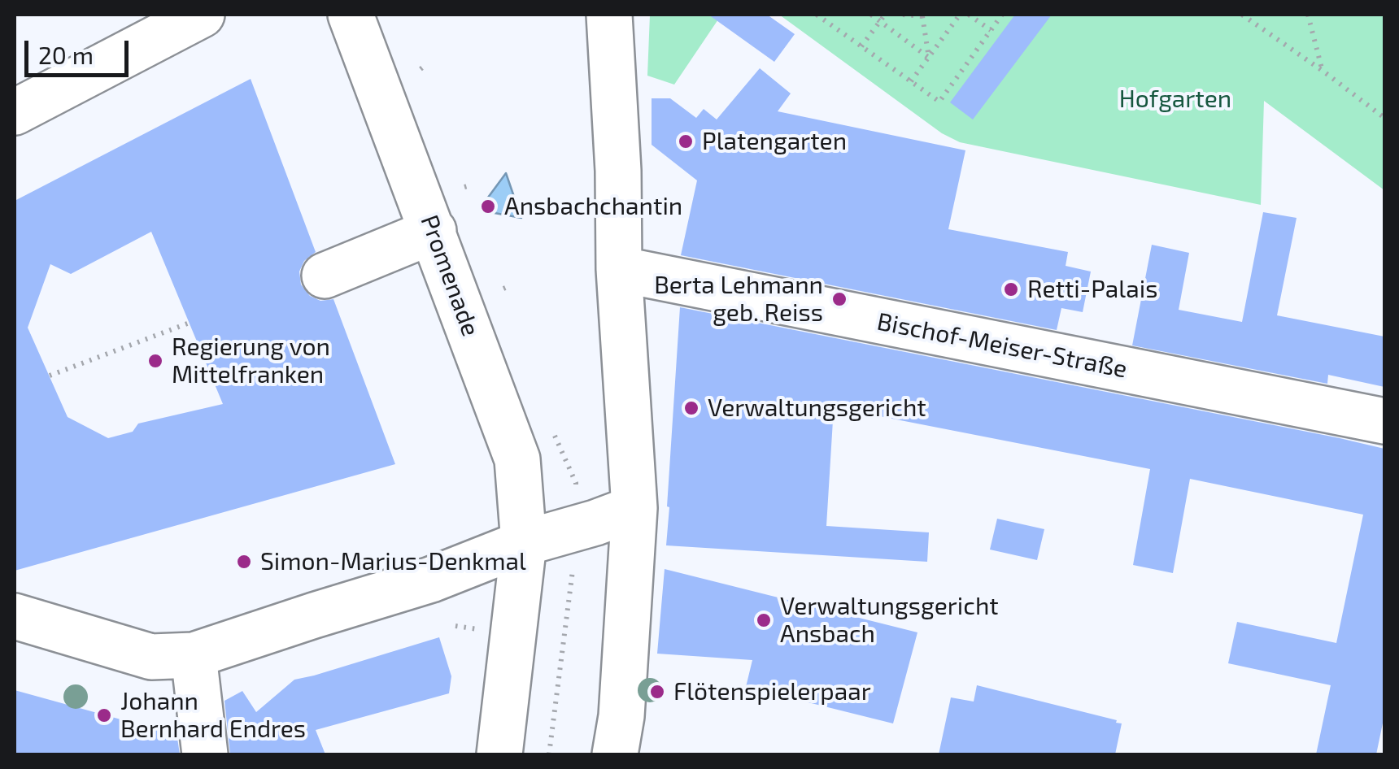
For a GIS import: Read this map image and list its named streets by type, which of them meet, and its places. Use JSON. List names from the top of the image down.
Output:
{
  "streets": {
    "street": ["Promenade", "Bischof-Meiser-Straße"]
  },
  "parks": ["Hofgarten"],
  "places": [
    "Platengarten",
    "Ansbachchantin",
    "Retti-Palais",
    "Berta Lehmann geb. Reiss",
    "Regierung von Mittelfranken",
    "Verwaltungsgericht",
    "Simon-Marius-Denkmal",
    "Verwaltungsgericht Ansbach",
    "Flötenspielerpaar",
    "Johann Bernhard Endres"
  ],
  "scale_bar": "20 m"
}
